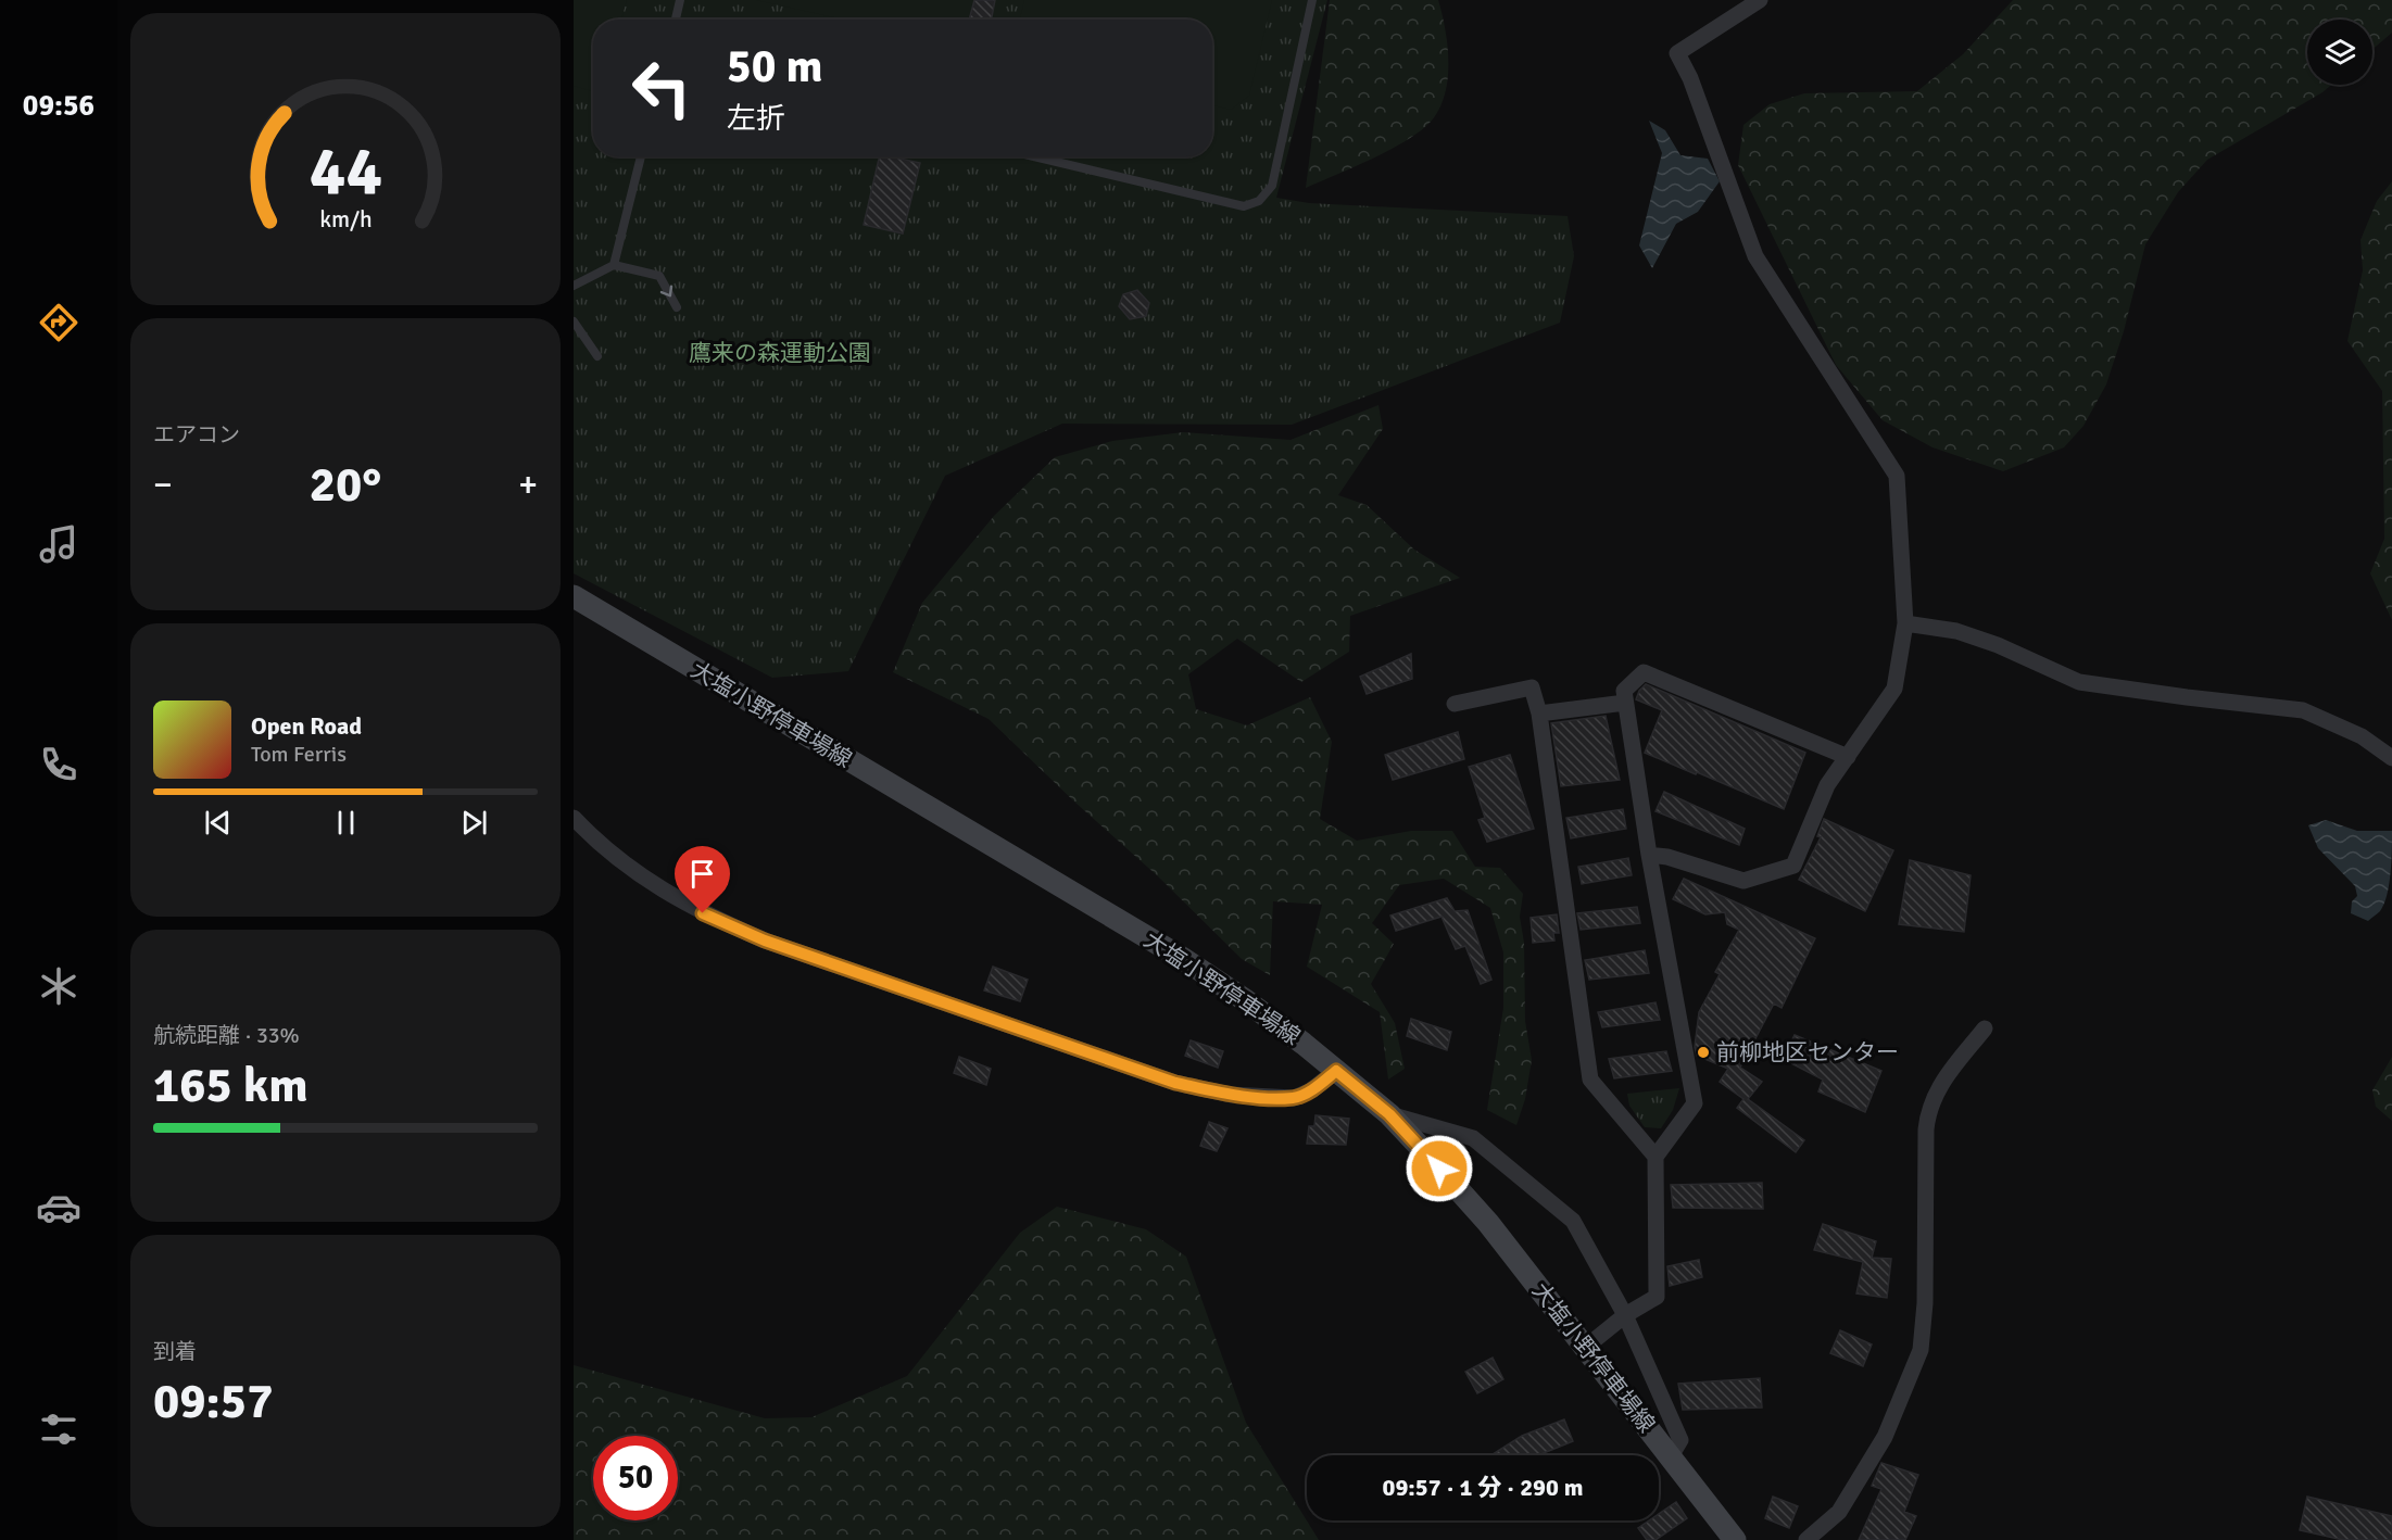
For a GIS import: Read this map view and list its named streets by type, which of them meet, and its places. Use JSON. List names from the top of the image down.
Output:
{
  "streets": {
    "main road": ["大塩小野停車場線"]
  },
  "parks": ["鷹来の森運動公園"],
  "places": ["前柳地区センター"],
  "page": {
    "tabs": "09:56",
    "turn": ["50 m", "左折"],
    "tile": [
      "エアコン",
      ["航続距離 · 33%", "165 km"],
      ["到着", "09:57"]
    ],
    "heat": ["−", "20°", "+"],
    "song": ["Open Road", "Tom Ferris"],
    "limit": "50",
    "trip": "09:57 · 1 分 · 290 m",
    "gauge": ["44", "km/h"]
  }
}
